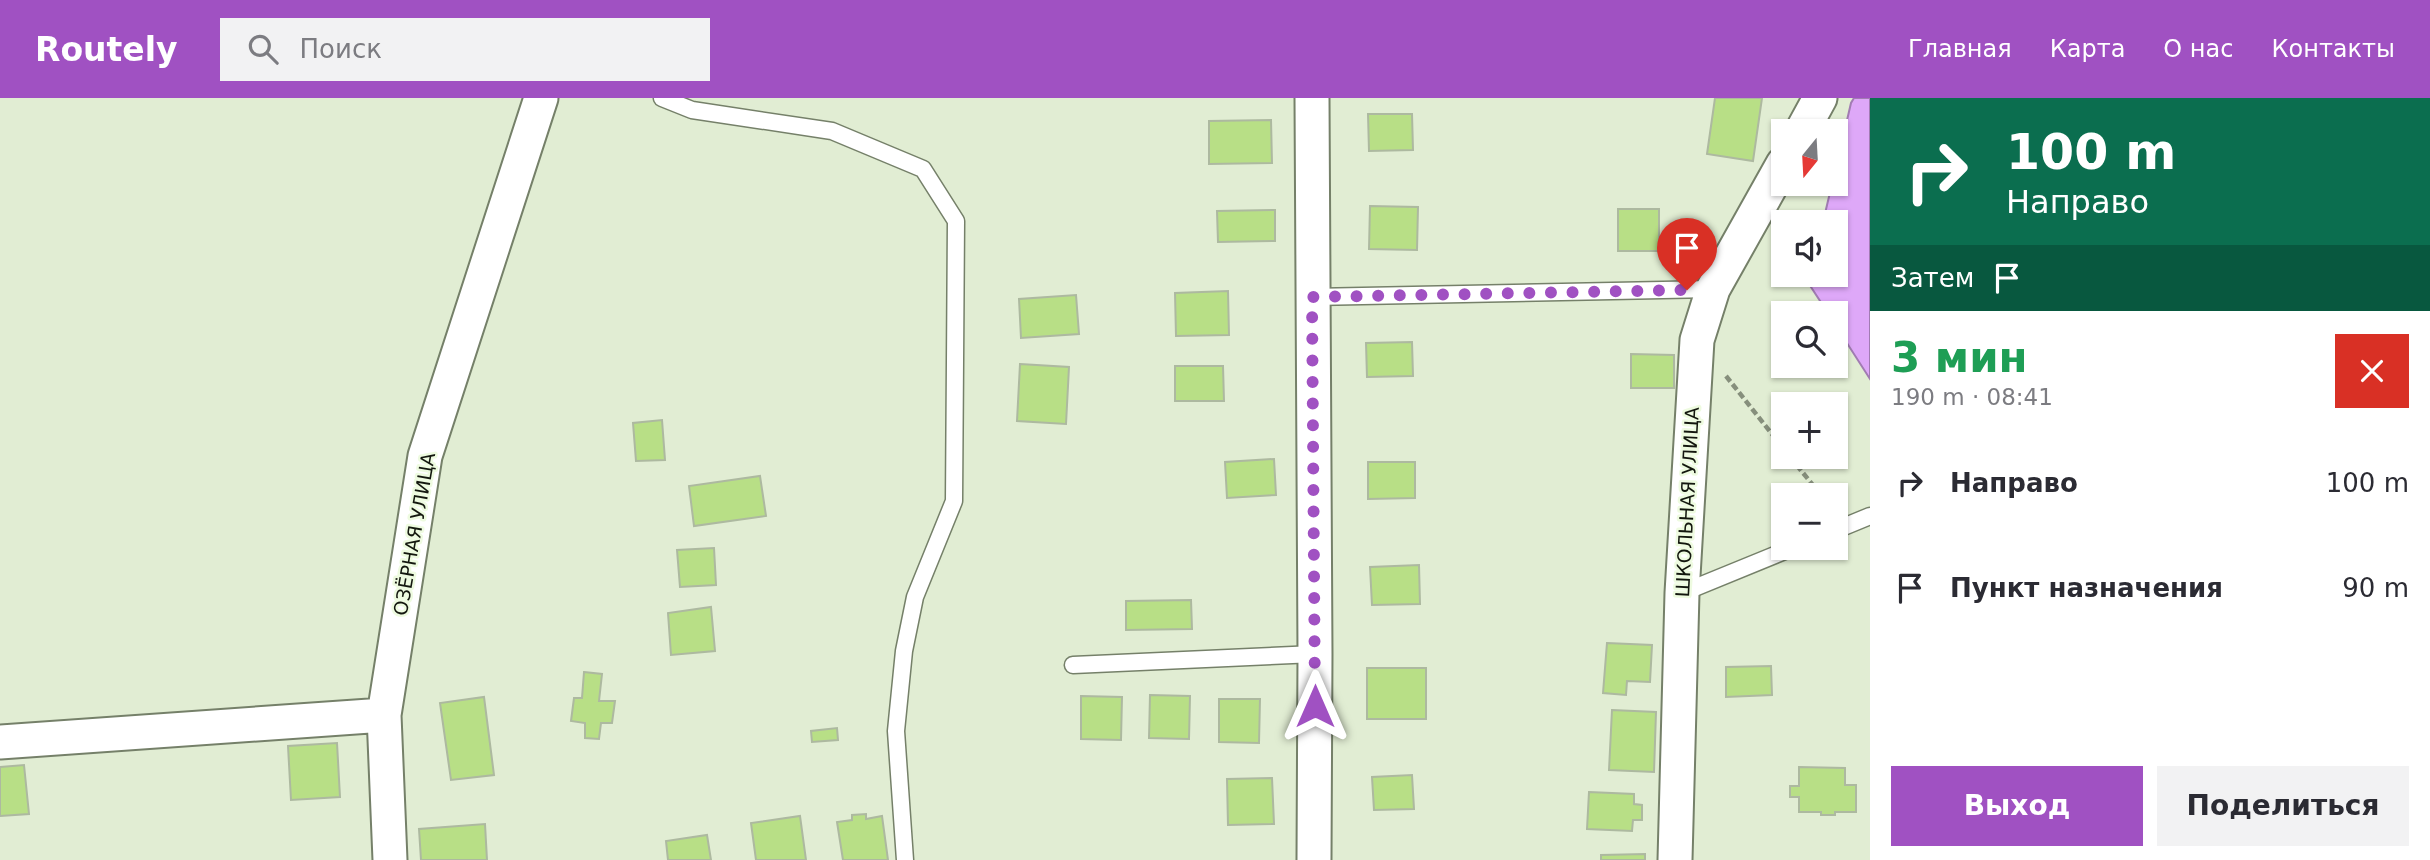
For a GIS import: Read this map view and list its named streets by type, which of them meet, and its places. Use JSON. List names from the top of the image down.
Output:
{
  "streets": {
    "street": ["ШКОЛЬНАЯ УЛИЦА", "ОЗЁРНАЯ УЛИЦА"]
  },
  "north": "bottom",
  "page": {
    "header": "Routely",
    "search": "Поиск",
    "nav": [
      "Главная",
      "Карта",
      "О нас",
      "Контакты"
    ],
    "turn": ["100 m", "Направо"],
    "map_buttons": ["+", "−"],
    "then": "Затем",
    "heading": ["3 мин", "190 m · 08:41"],
    "list": [
      {
        "name": "Направо",
        "value": "100 m"
      },
      {
        "name": "Пункт назначения",
        "value": "90 m"
      }
    ],
    "buttons": ["Выход", "Поделиться"]
  }
}
